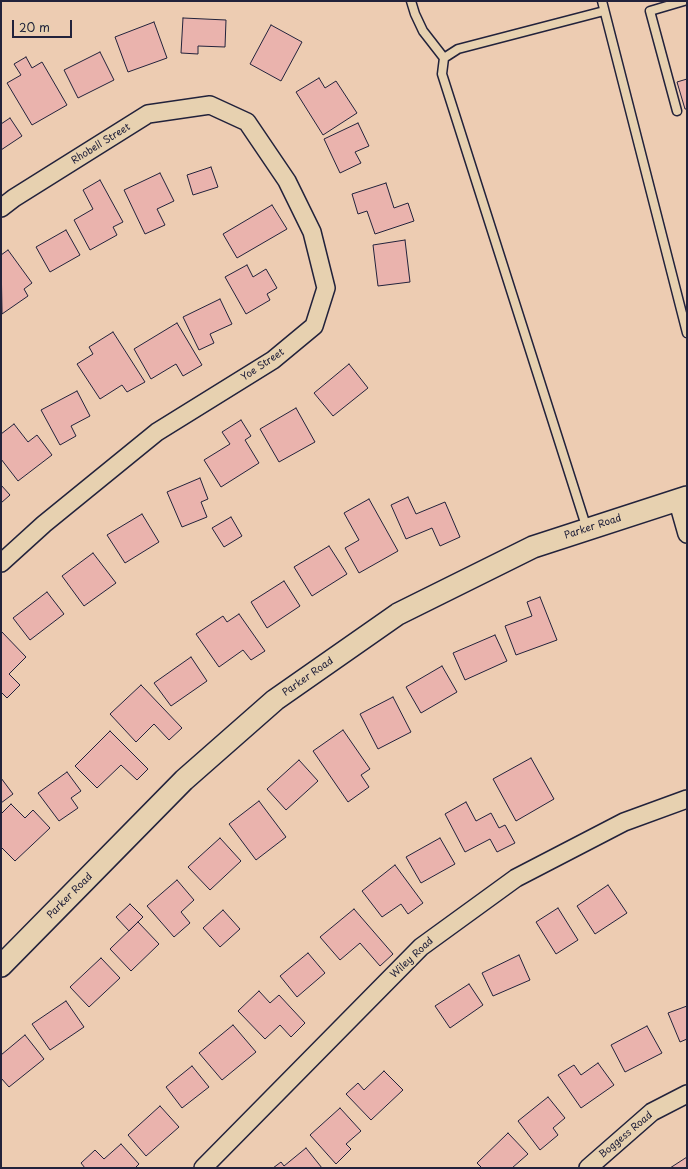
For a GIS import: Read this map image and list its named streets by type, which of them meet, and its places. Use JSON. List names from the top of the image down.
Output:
{
  "streets": {
    "street": [
      "Rhobell Street",
      "Yoe Street",
      "Parker Road",
      "Wiley Road",
      "Boggess Road"
    ]
  },
  "crossings": [
    ["Rhobell Street", "Yoe Street"]
  ],
  "scale_bar": "20 m"
}
